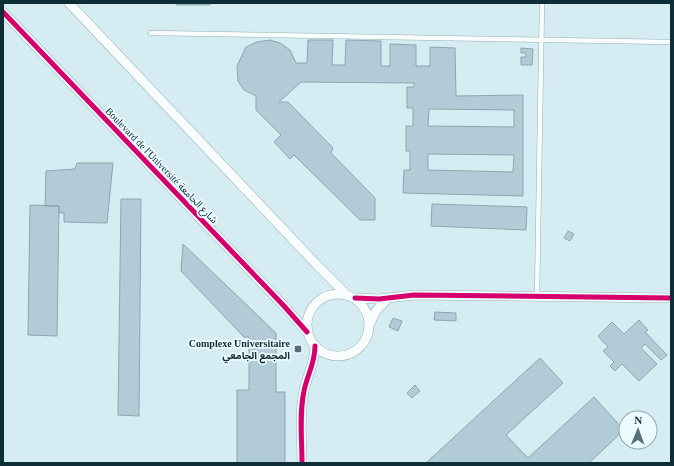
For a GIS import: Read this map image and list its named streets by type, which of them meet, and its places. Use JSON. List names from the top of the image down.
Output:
{
  "streets": {
    "street": ["Boulevard de l'Université شارع الجامعة"]
  },
  "places": {
    "transit": ["Complexe Universitaire المجمع الجامعي"]
  },
  "north": "top"
}
